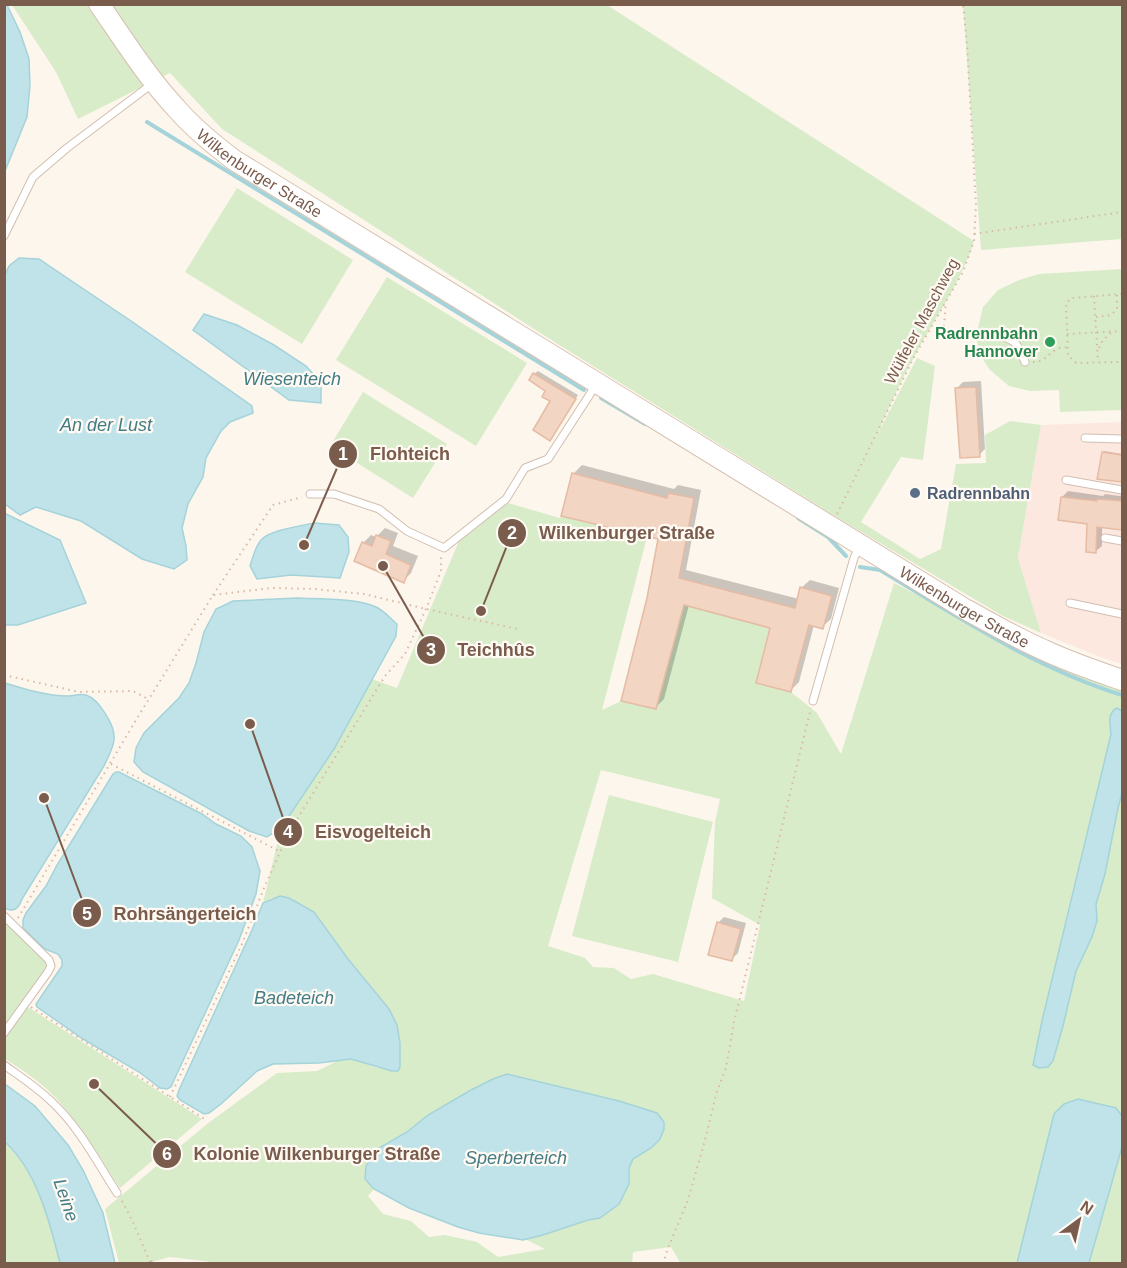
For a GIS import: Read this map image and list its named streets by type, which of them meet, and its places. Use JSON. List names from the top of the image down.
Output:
{
  "streets": {
    "main road": ["Wilkenburger Straße"],
    "path": ["Wülfeler Maschweg"]
  },
  "crossings": [
    ["Wilkenburger Straße", "Wülfeler Maschweg"]
  ],
  "water": [
    "Wiesenteich",
    "An der Lust",
    "Badeteich",
    "Sperberteich",
    "Leine"
  ],
  "places": [
    "Radrennbahn Hannover",
    "Radrennbahn",
    "Flohteich",
    "Teichhûs",
    "Wilkenburger Straße",
    "Eisvogelteich",
    "Rohrsängerteich",
    "Kolonie Wilkenburger Straße"
  ],
  "north": "top right"
}
